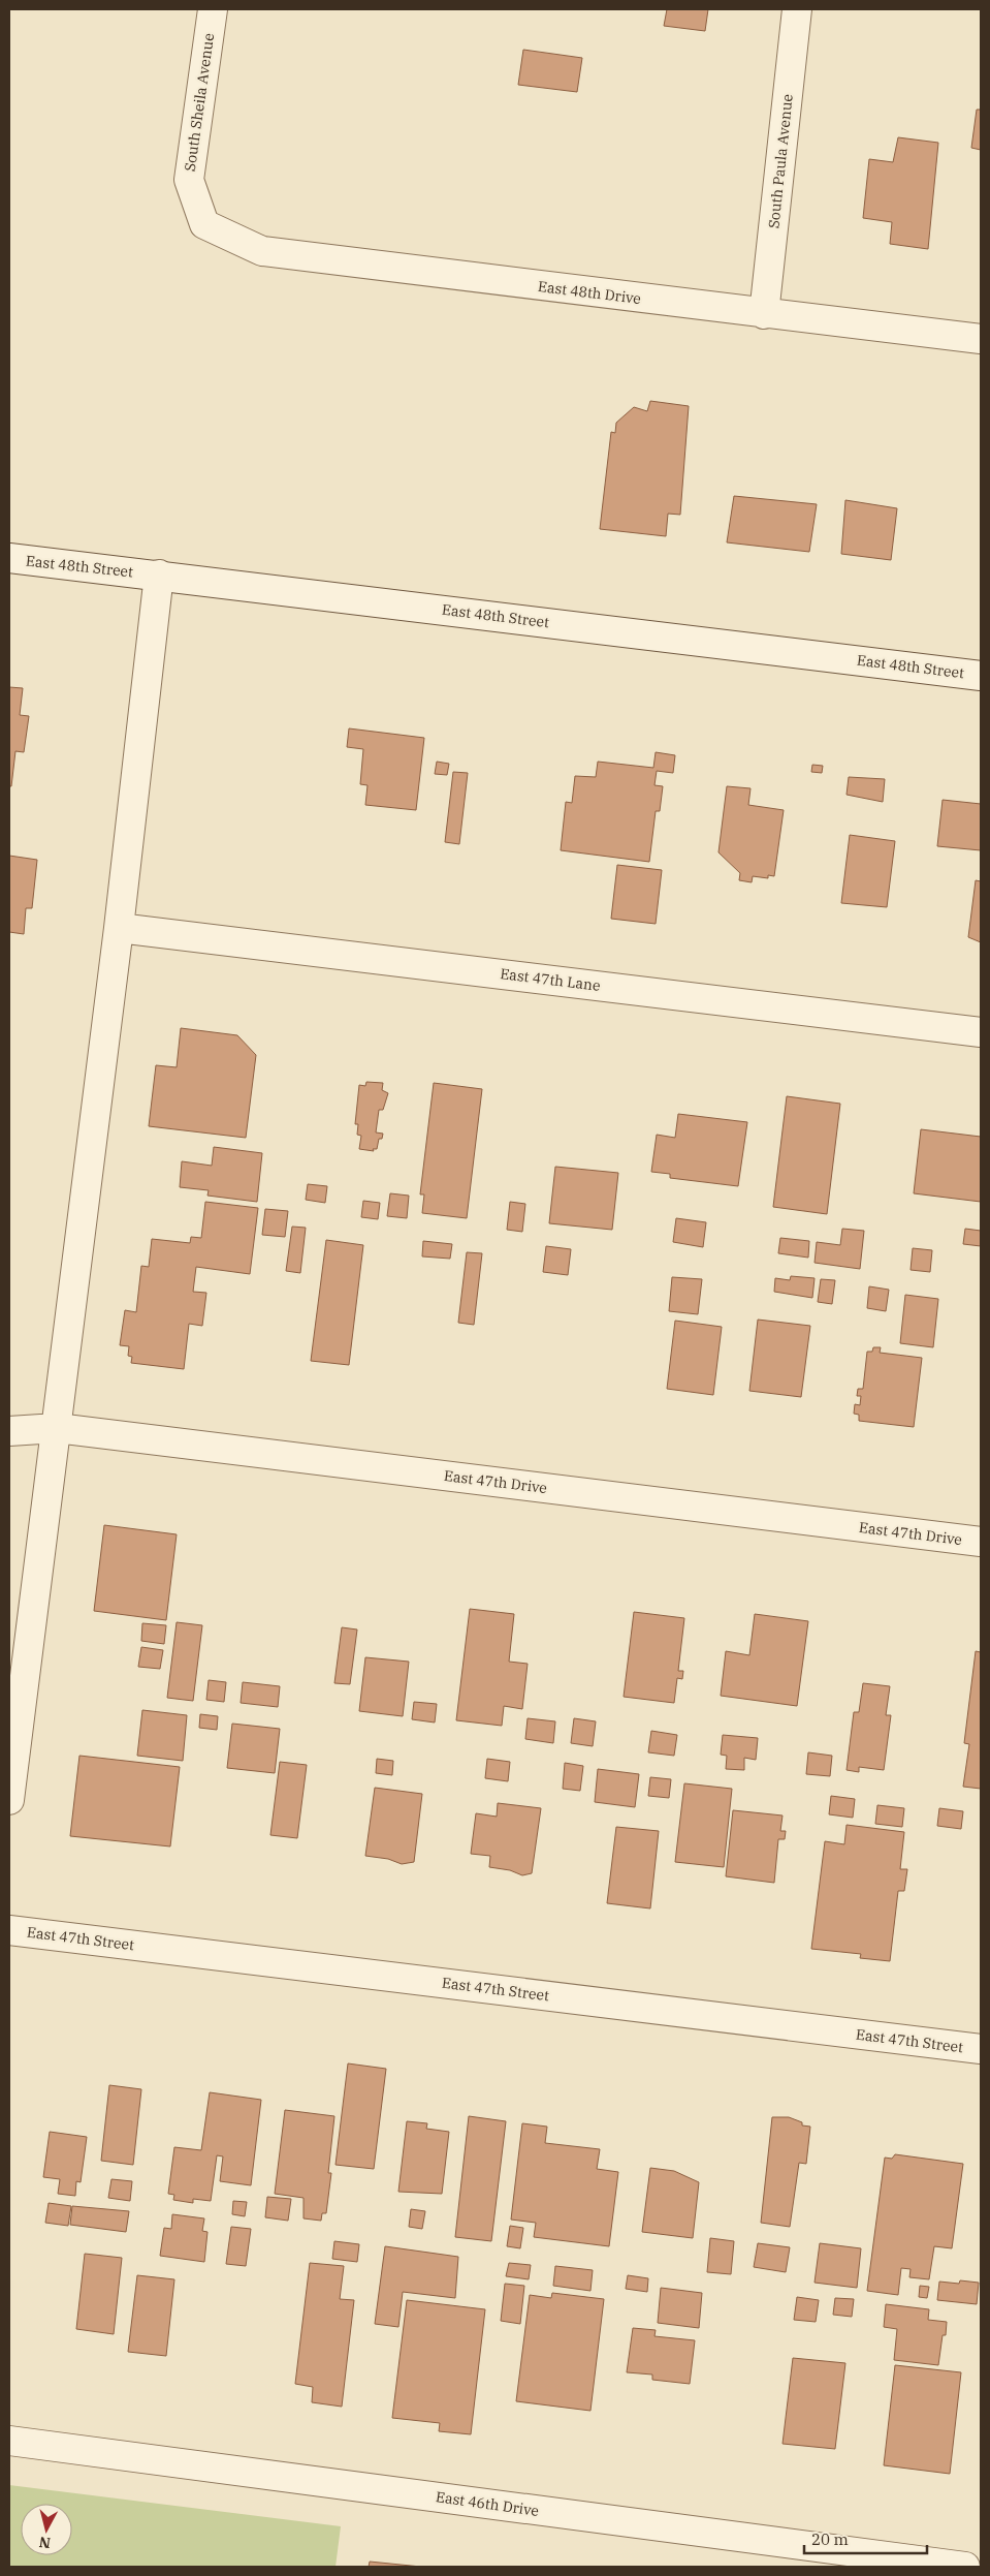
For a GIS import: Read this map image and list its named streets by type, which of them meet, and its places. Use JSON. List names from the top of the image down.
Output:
{
  "streets": {
    "street": [
      "South Sheila Avenue",
      "South Paula Avenue",
      "East 48th Drive",
      "East 48th Street",
      "East 47th Lane",
      "East 47th Drive",
      "East 47th Street",
      "East 46th Drive"
    ]
  },
  "crossings": [
    ["South Sheila Avenue", "East 48th Drive"],
    ["South Paula Avenue", "East 48th Drive"]
  ],
  "scale_bar": "20 m",
  "north": "bottom"
}
